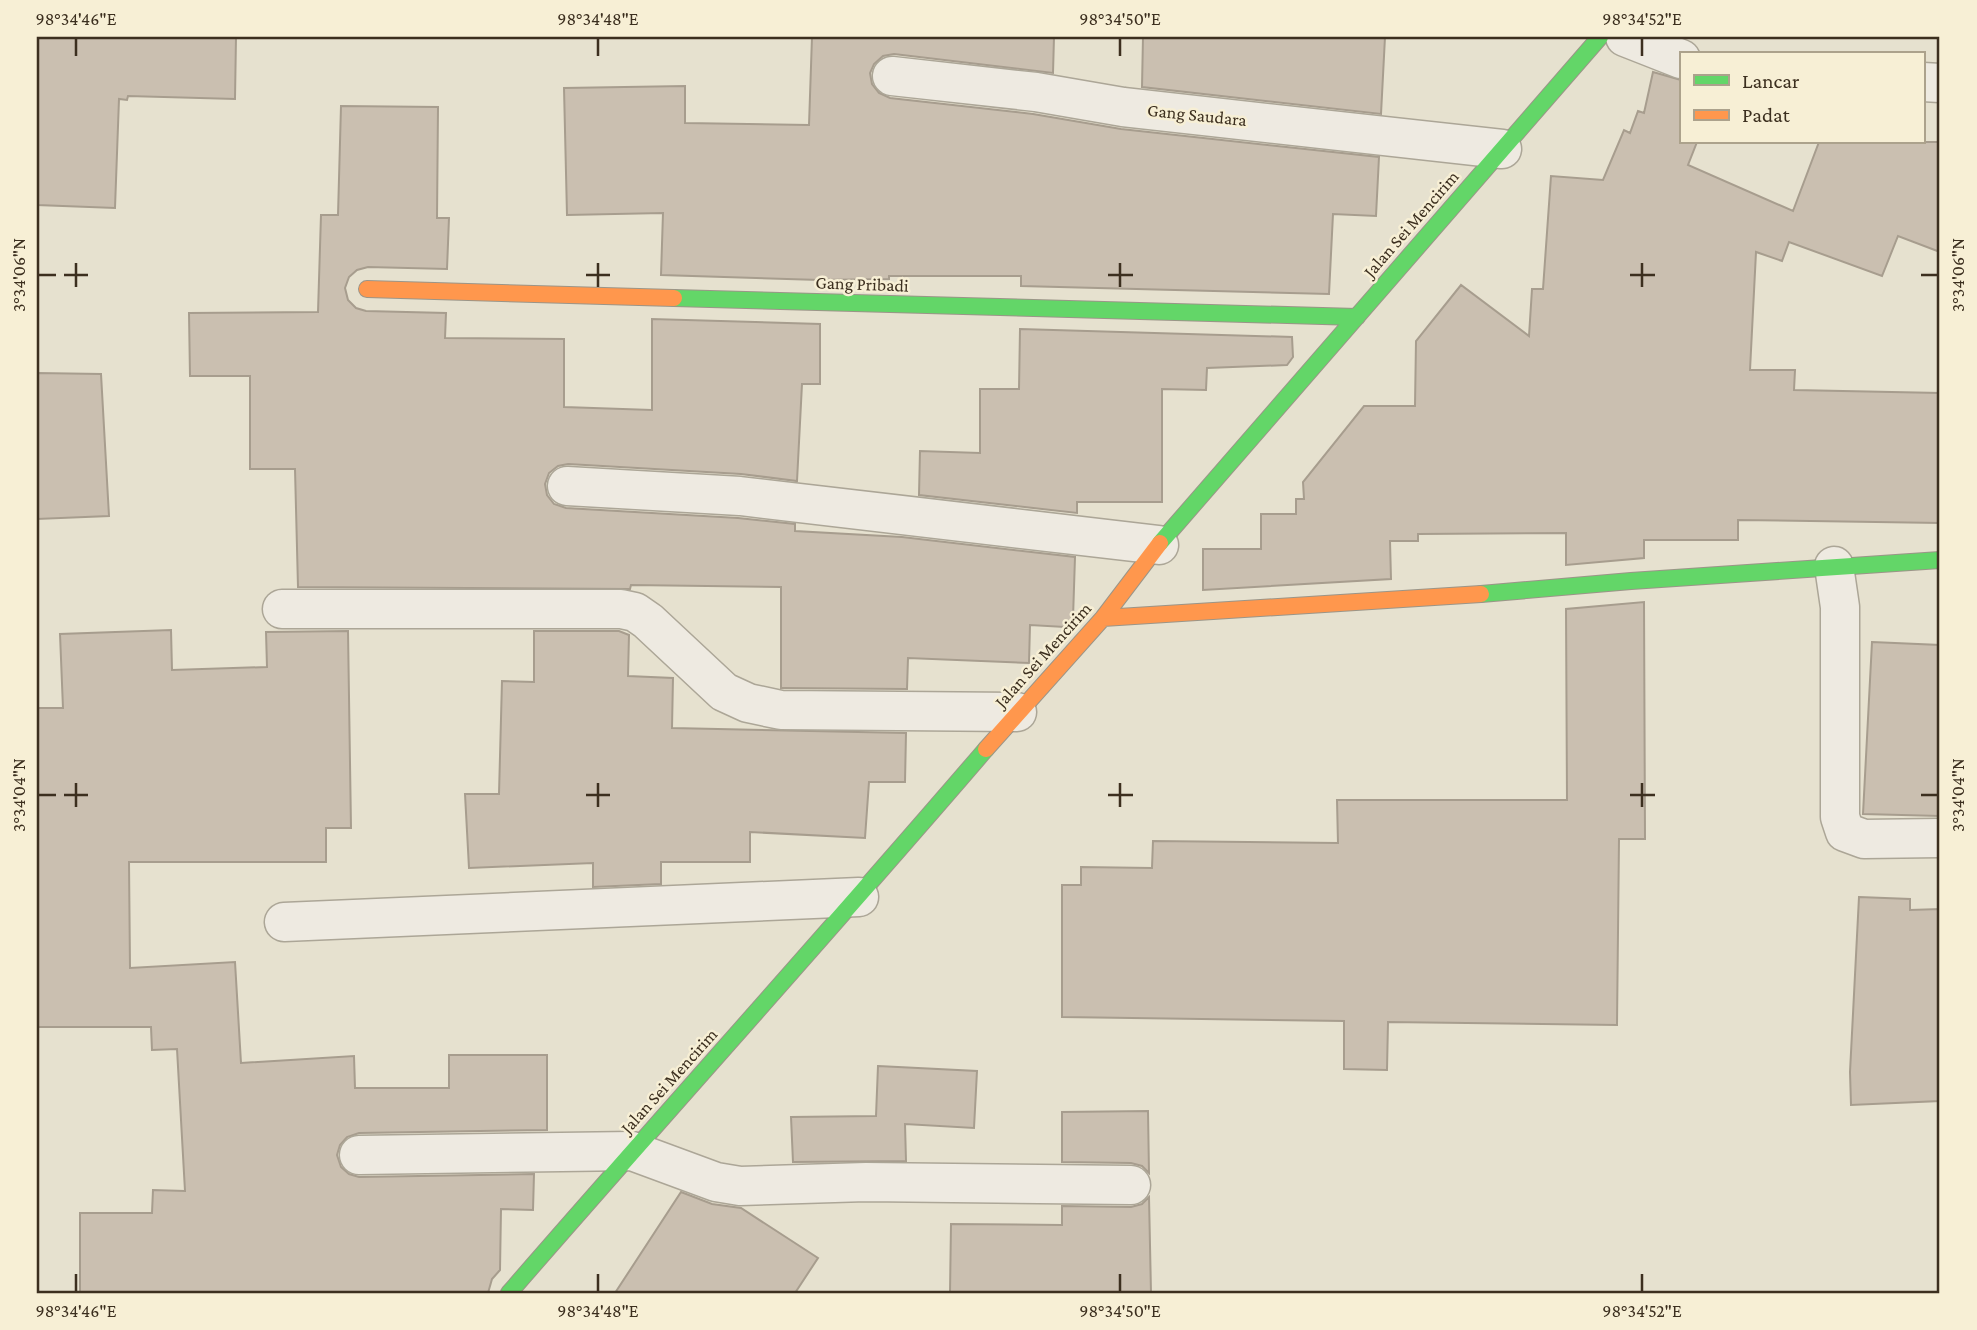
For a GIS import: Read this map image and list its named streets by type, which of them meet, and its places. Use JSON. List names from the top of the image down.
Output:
{
  "streets": {
    "street": ["Gang Saudara", "Jalan Sei Mencirim", "Gang Pribadi"]
  },
  "crossings": [
    ["Gang Saudara", "Jalan Sei Mencirim"],
    ["Jalan Sei Mencirim", "Gang Pribadi"]
  ],
  "legend": ["Lancar", "Padat"],
  "coordinates": [
    "98°34'46\"E",
    "98°34'48\"E",
    "98°34'50\"E",
    "98°34'52\"E",
    "3°34'06\"N",
    "3°34'04\"N"
  ]
}
